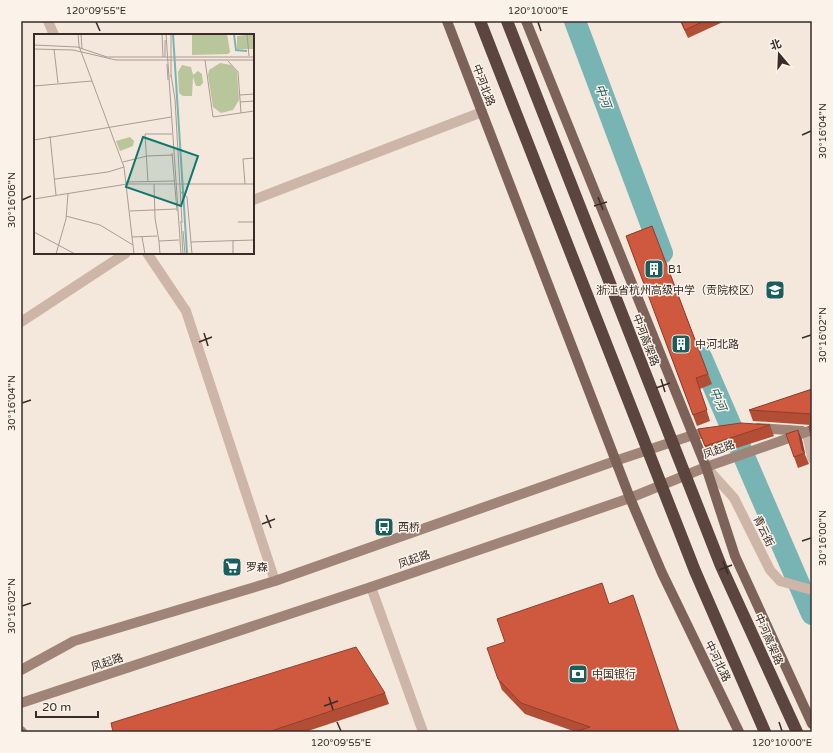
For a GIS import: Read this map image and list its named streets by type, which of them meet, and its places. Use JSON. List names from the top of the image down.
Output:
{
  "streets": {
    "highway": ["中河高架路"],
    "main road": ["中河北路", "凤起路"],
    "street": ["青云街"]
  },
  "crossings": [
    ["中河北路", "凤起路"],
    ["凤起路", "青云街"]
  ],
  "water": ["中河"],
  "places": {
    "building": ["B1", "中河北路"],
    "school or university": ["浙江省杭州高级中学（贡院校区）"],
    "bus stop": ["西桥"],
    "supermarket": ["罗森"],
    "bank": ["中国银行"]
  },
  "scale_bar": "20 m",
  "north": "top",
  "coordinates": [
    "120°09'55\"E",
    "120°10'00\"E",
    "30°16'04\"N",
    "30°16'06\"N",
    "30°16'02\"N",
    "30°16'00\"N"
  ]
}
